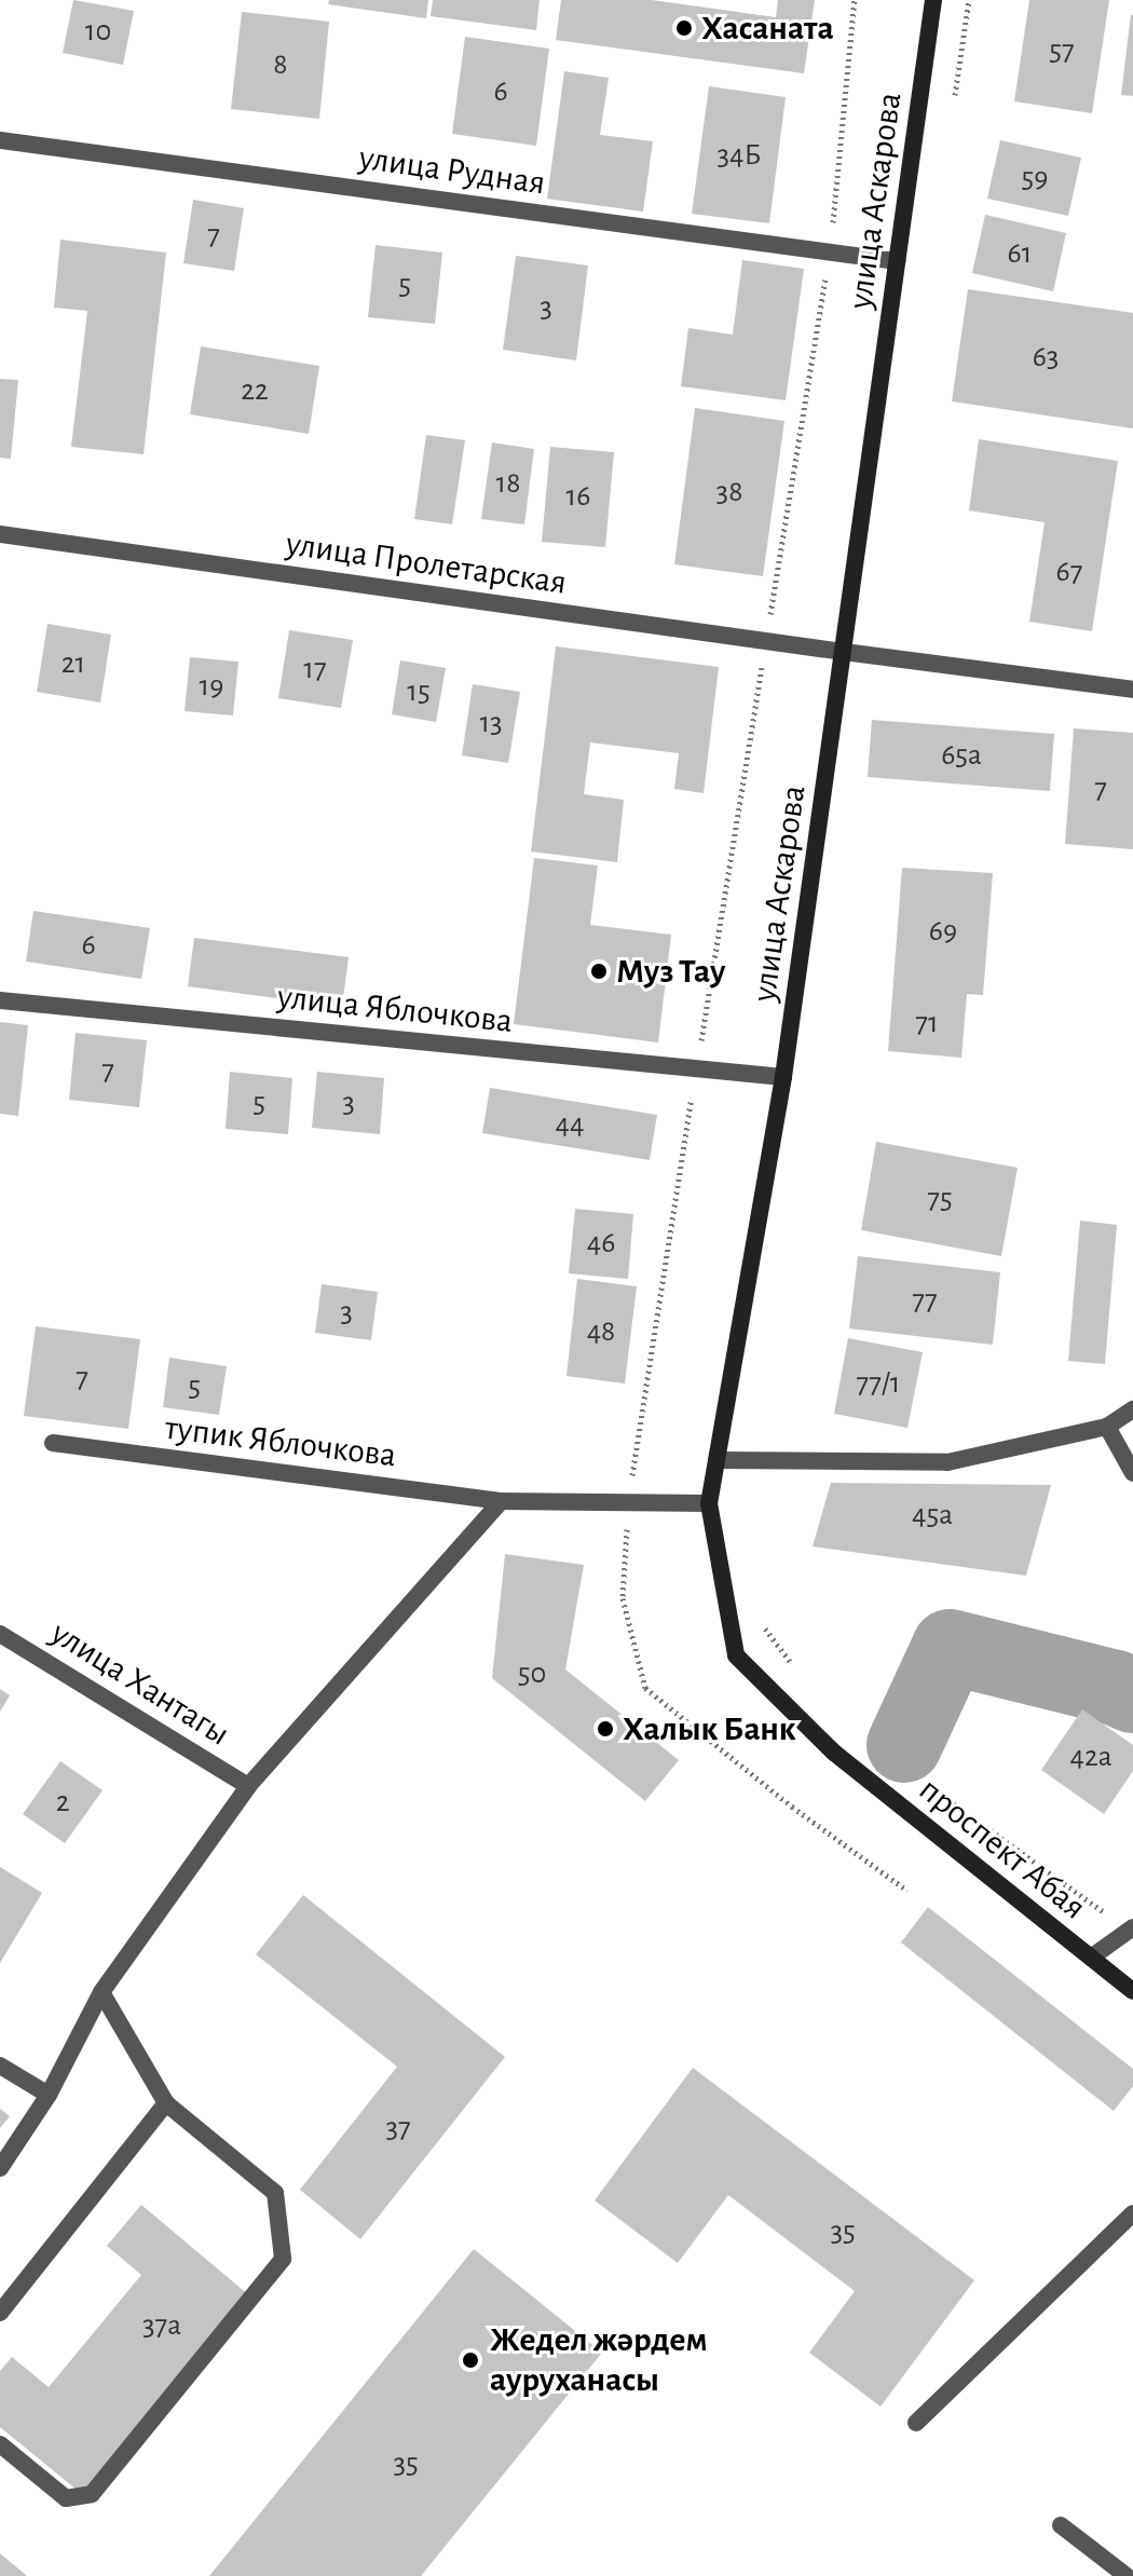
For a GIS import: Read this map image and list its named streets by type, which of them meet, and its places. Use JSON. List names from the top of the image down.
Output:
{
  "streets": {
    "main road": ["улица Аскарова", "проспект Абая"],
    "street": [
      "улица Рудная",
      "улица Пролетарская",
      "улица Яблочкова",
      "тупик Яблочкова",
      "улица Хантагы"
    ]
  },
  "crossings": [
    ["улица Рудная", "улица Аскарова"],
    ["улица Аскарова", "улица Пролетарская"],
    ["улица Аскарова", "улица Яблочкова"],
    ["улица Аскарова", "тупик Яблочкова"],
    ["улица Аскарова", "проспект Абая"]
  ],
  "places": [
    "Хасаната",
    "Муз Тау",
    "Халык Банк",
    "Жедел жәрдем ауруханасы"
  ],
  "house_numbers": [
    "10",
    "57",
    "8",
    "6",
    "34Б",
    "59",
    "7",
    "61",
    "5",
    "3",
    "63",
    "22",
    "18",
    "38",
    "16",
    "67",
    "21",
    "17",
    "19",
    "15",
    "13",
    "65а",
    "7",
    "69",
    "6",
    "71",
    "7",
    "5",
    "3",
    "44",
    "75",
    "46",
    "77",
    "3",
    "48",
    "7",
    "77/1",
    "5",
    "45а",
    "50",
    "42а",
    "2",
    "37",
    "35",
    "37а",
    "35"
  ]
}
